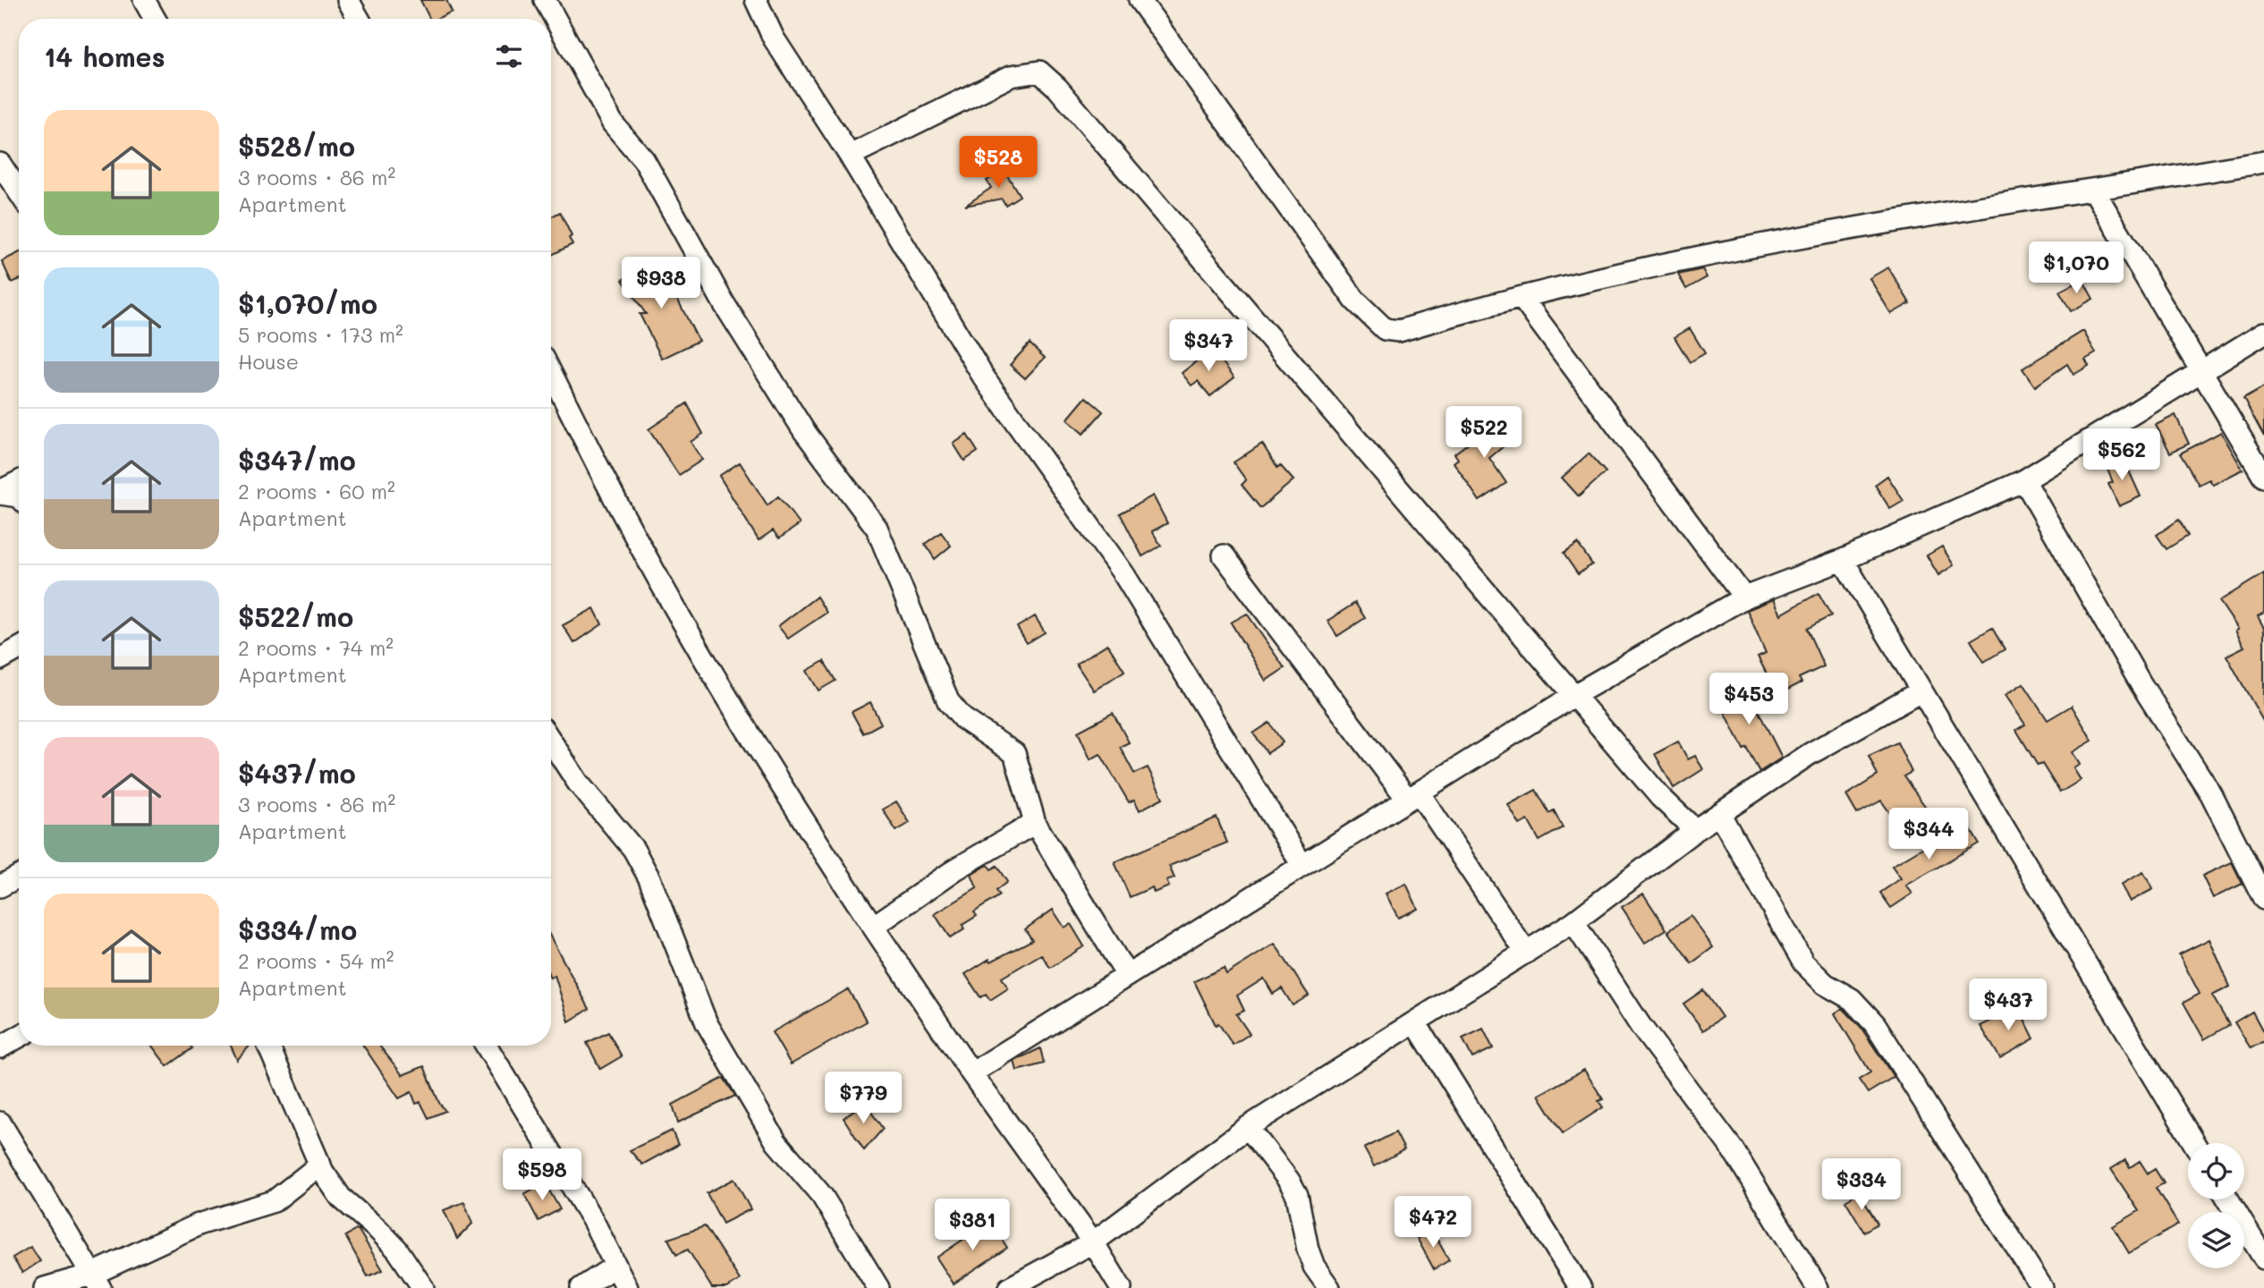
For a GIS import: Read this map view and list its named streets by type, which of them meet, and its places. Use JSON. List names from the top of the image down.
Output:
{
  "page": {
    "heading": "14 homes",
    "list": [
      {
        "name": "$528/mo",
        "note": "3 rooms · 86 m² · Apartment"
      },
      {
        "name": "$1,070/mo",
        "note": "5 rooms · 173 m² · House"
      },
      {
        "name": "$347/mo",
        "note": "2 rooms · 60 m² · Apartment"
      },
      {
        "name": "$522/mo",
        "note": "2 rooms · 74 m² · Apartment"
      },
      {
        "name": "$437/mo",
        "note": "3 rooms · 86 m² · Apartment"
      },
      {
        "name": "$334/mo",
        "note": "2 rooms · 54 m² · Apartment"
      }
    ],
    "price": [
      "$528",
      "$1,070",
      "$938",
      "$347",
      "$522",
      "$562",
      "$453",
      "$344",
      "$437",
      "$779",
      "$598",
      "$334",
      "$472",
      "$381"
    ]
  }
}
